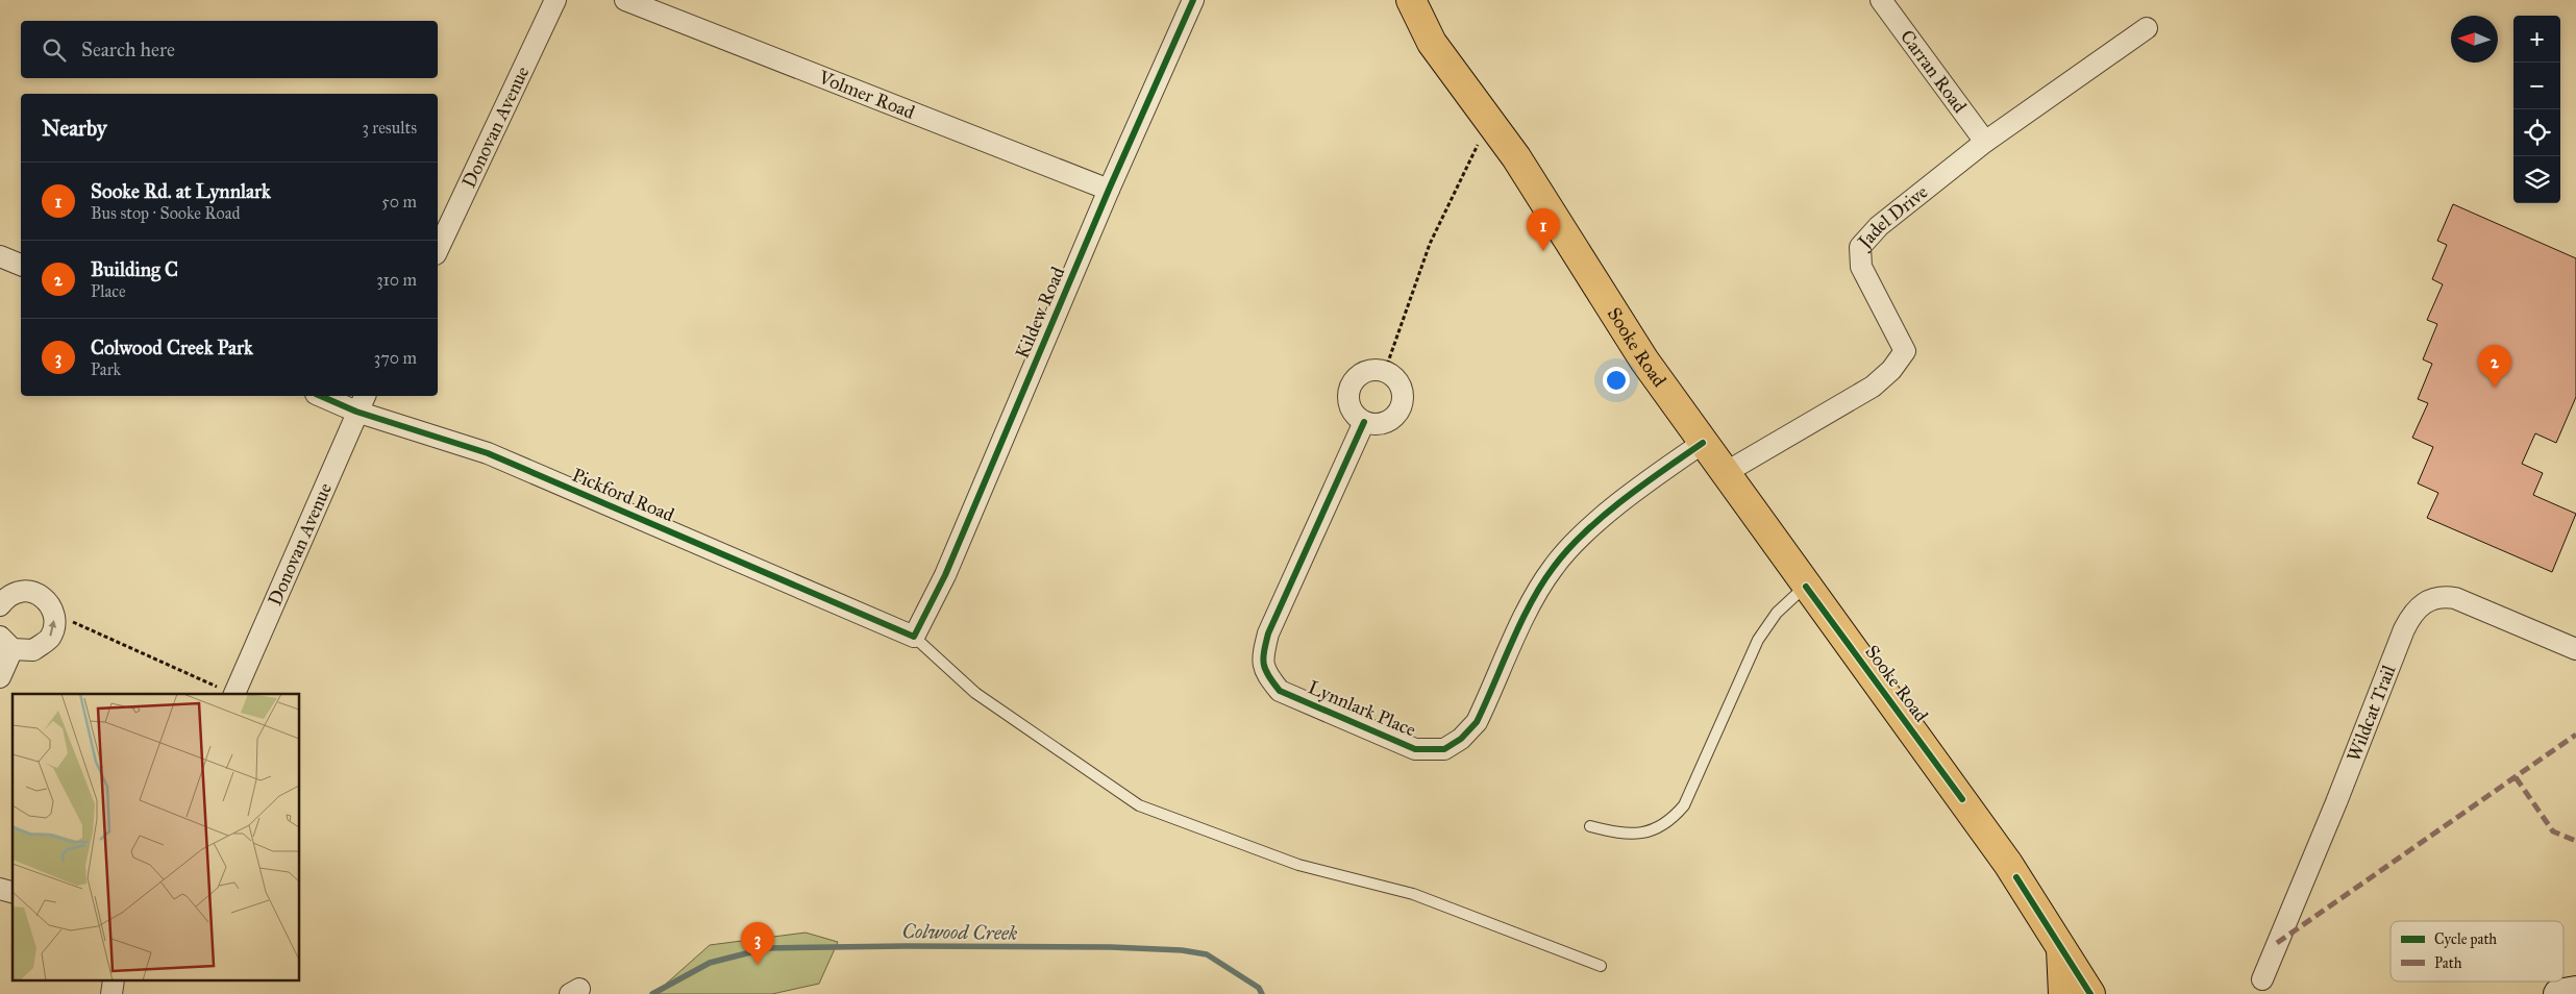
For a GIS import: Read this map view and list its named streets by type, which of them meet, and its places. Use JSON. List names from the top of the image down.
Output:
{
  "streets": {
    "main road": ["Sooke Road"],
    "street": [
      "Carran Road",
      "Volmer Road",
      "Donovan Avenue",
      "Jadel Drive",
      "Kildew Road",
      "Pickford Road",
      "Lynnlark Place",
      "Wildcat Trail"
    ]
  },
  "crossings": [
    ["Carran Road", "Jadel Drive"],
    ["Volmer Road", "Kildew Road"],
    ["Donovan Avenue", "Pickford Road"],
    ["Jadel Drive", "Sooke Road"],
    ["Kildew Road", "Pickford Road"],
    ["Sooke Road", "Lynnlark Place"]
  ],
  "water": ["Colwood Creek"],
  "legend": ["Cycle path", "Path"],
  "north": "left",
  "page": {
    "map_buttons": ["+", "−"],
    "search": "Search here",
    "heading": ["Nearby", "3 results"],
    "list": [
      {
        "mark": "1",
        "name": "Sooke Rd. at Lynnlark",
        "note": "Bus stop · Sooke Road",
        "value": "50 m"
      },
      {
        "mark": "2",
        "name": "Building C",
        "note": "Place",
        "value": "310 m"
      },
      {
        "mark": "3",
        "name": "Colwood Creek Park",
        "note": "Park",
        "value": "370 m"
      }
    ],
    "pins": ["1", "2", "3"]
  }
}
